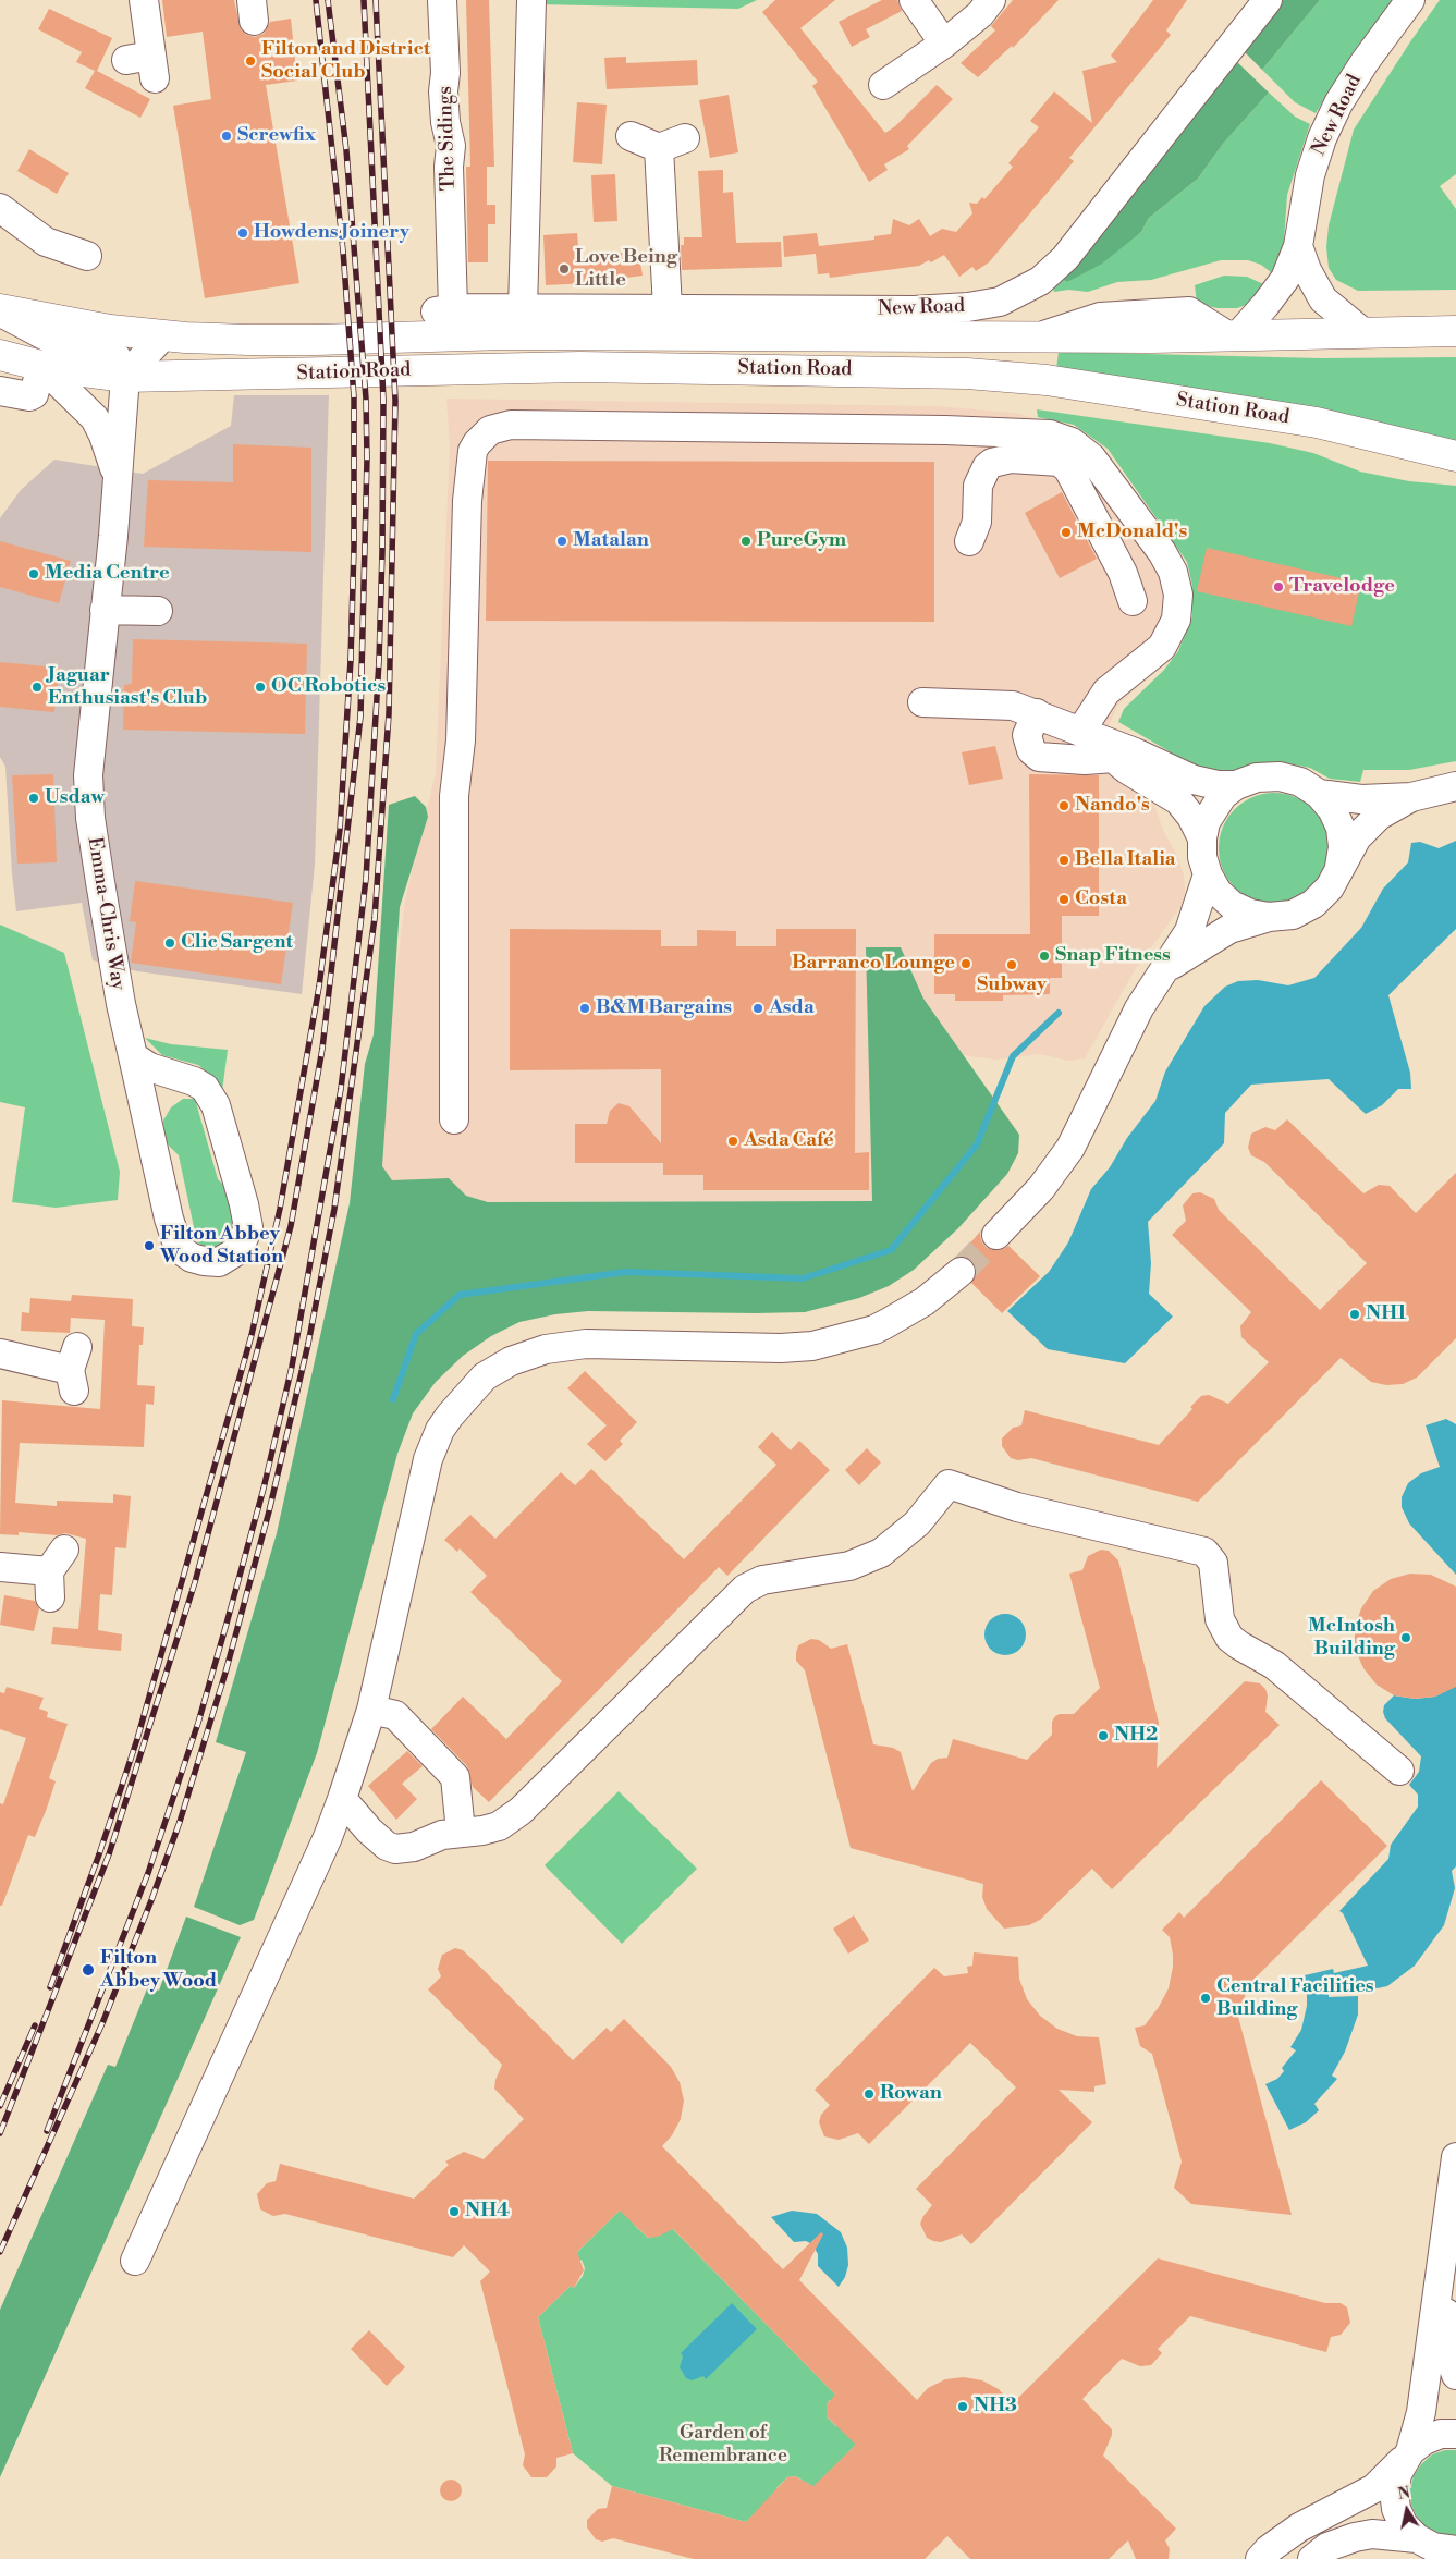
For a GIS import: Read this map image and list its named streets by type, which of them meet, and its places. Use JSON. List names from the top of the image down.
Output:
{
  "streets": {
    "main road": ["Station Road"],
    "street": ["New Road", "The Sidings", "Emma-Chris Way"]
  },
  "crossings": [
    ["New Road", "The Sidings"],
    ["New Road", "Station Road"],
    ["Station Road", "Emma-Chris Way"]
  ],
  "parks": ["Garden of Remembrance"],
  "places": [
    "Filton and District Social Club",
    "Screwfix",
    "Howdens Joinery",
    "Love Being Little",
    "McDonald's",
    "Matalan",
    "PureGym",
    "Media Centre",
    "Travelodge",
    "Jaguar Enthusiast's Club",
    "OC Robotics",
    "Usdaw",
    "Nando's",
    "Bella Italia",
    "Costa",
    "Clic Sargent",
    "Snap Fitness",
    "Barranco Lounge",
    "Subway",
    "B&M Bargains",
    "Asda",
    "Asda Café",
    "Filton Abbey Wood Station",
    "NH1",
    "McIntosh Building",
    "NH2",
    "Filton Abbey Wood",
    "Central Facilities Building",
    "Rowan",
    "NH4",
    "NH3"
  ],
  "north": "top"
}
